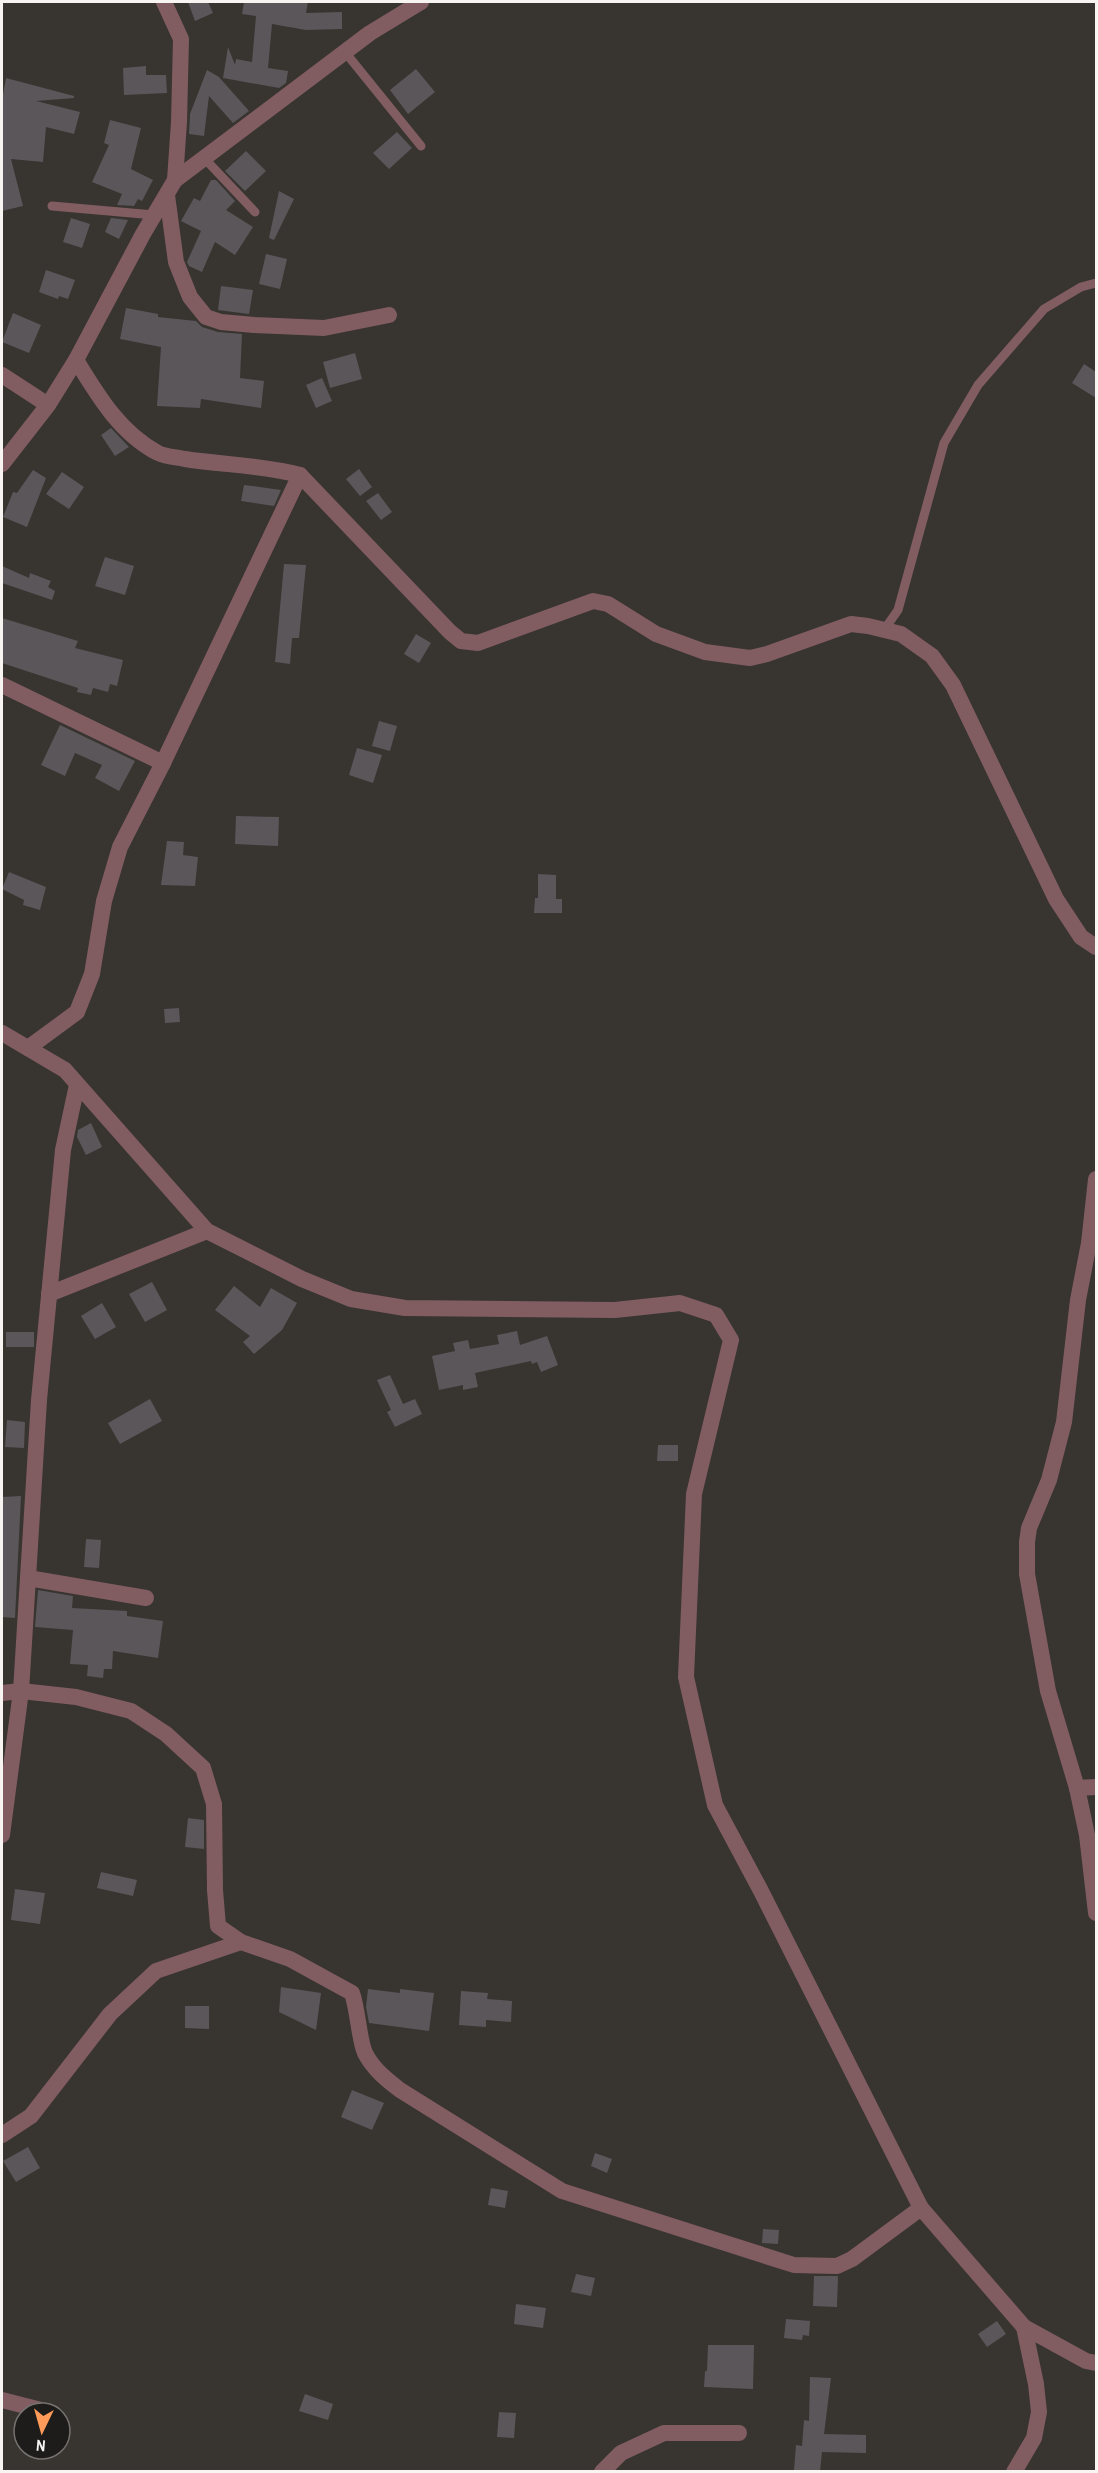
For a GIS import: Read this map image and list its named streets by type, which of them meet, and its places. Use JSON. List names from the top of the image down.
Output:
{
  "north": "bottom"
}
